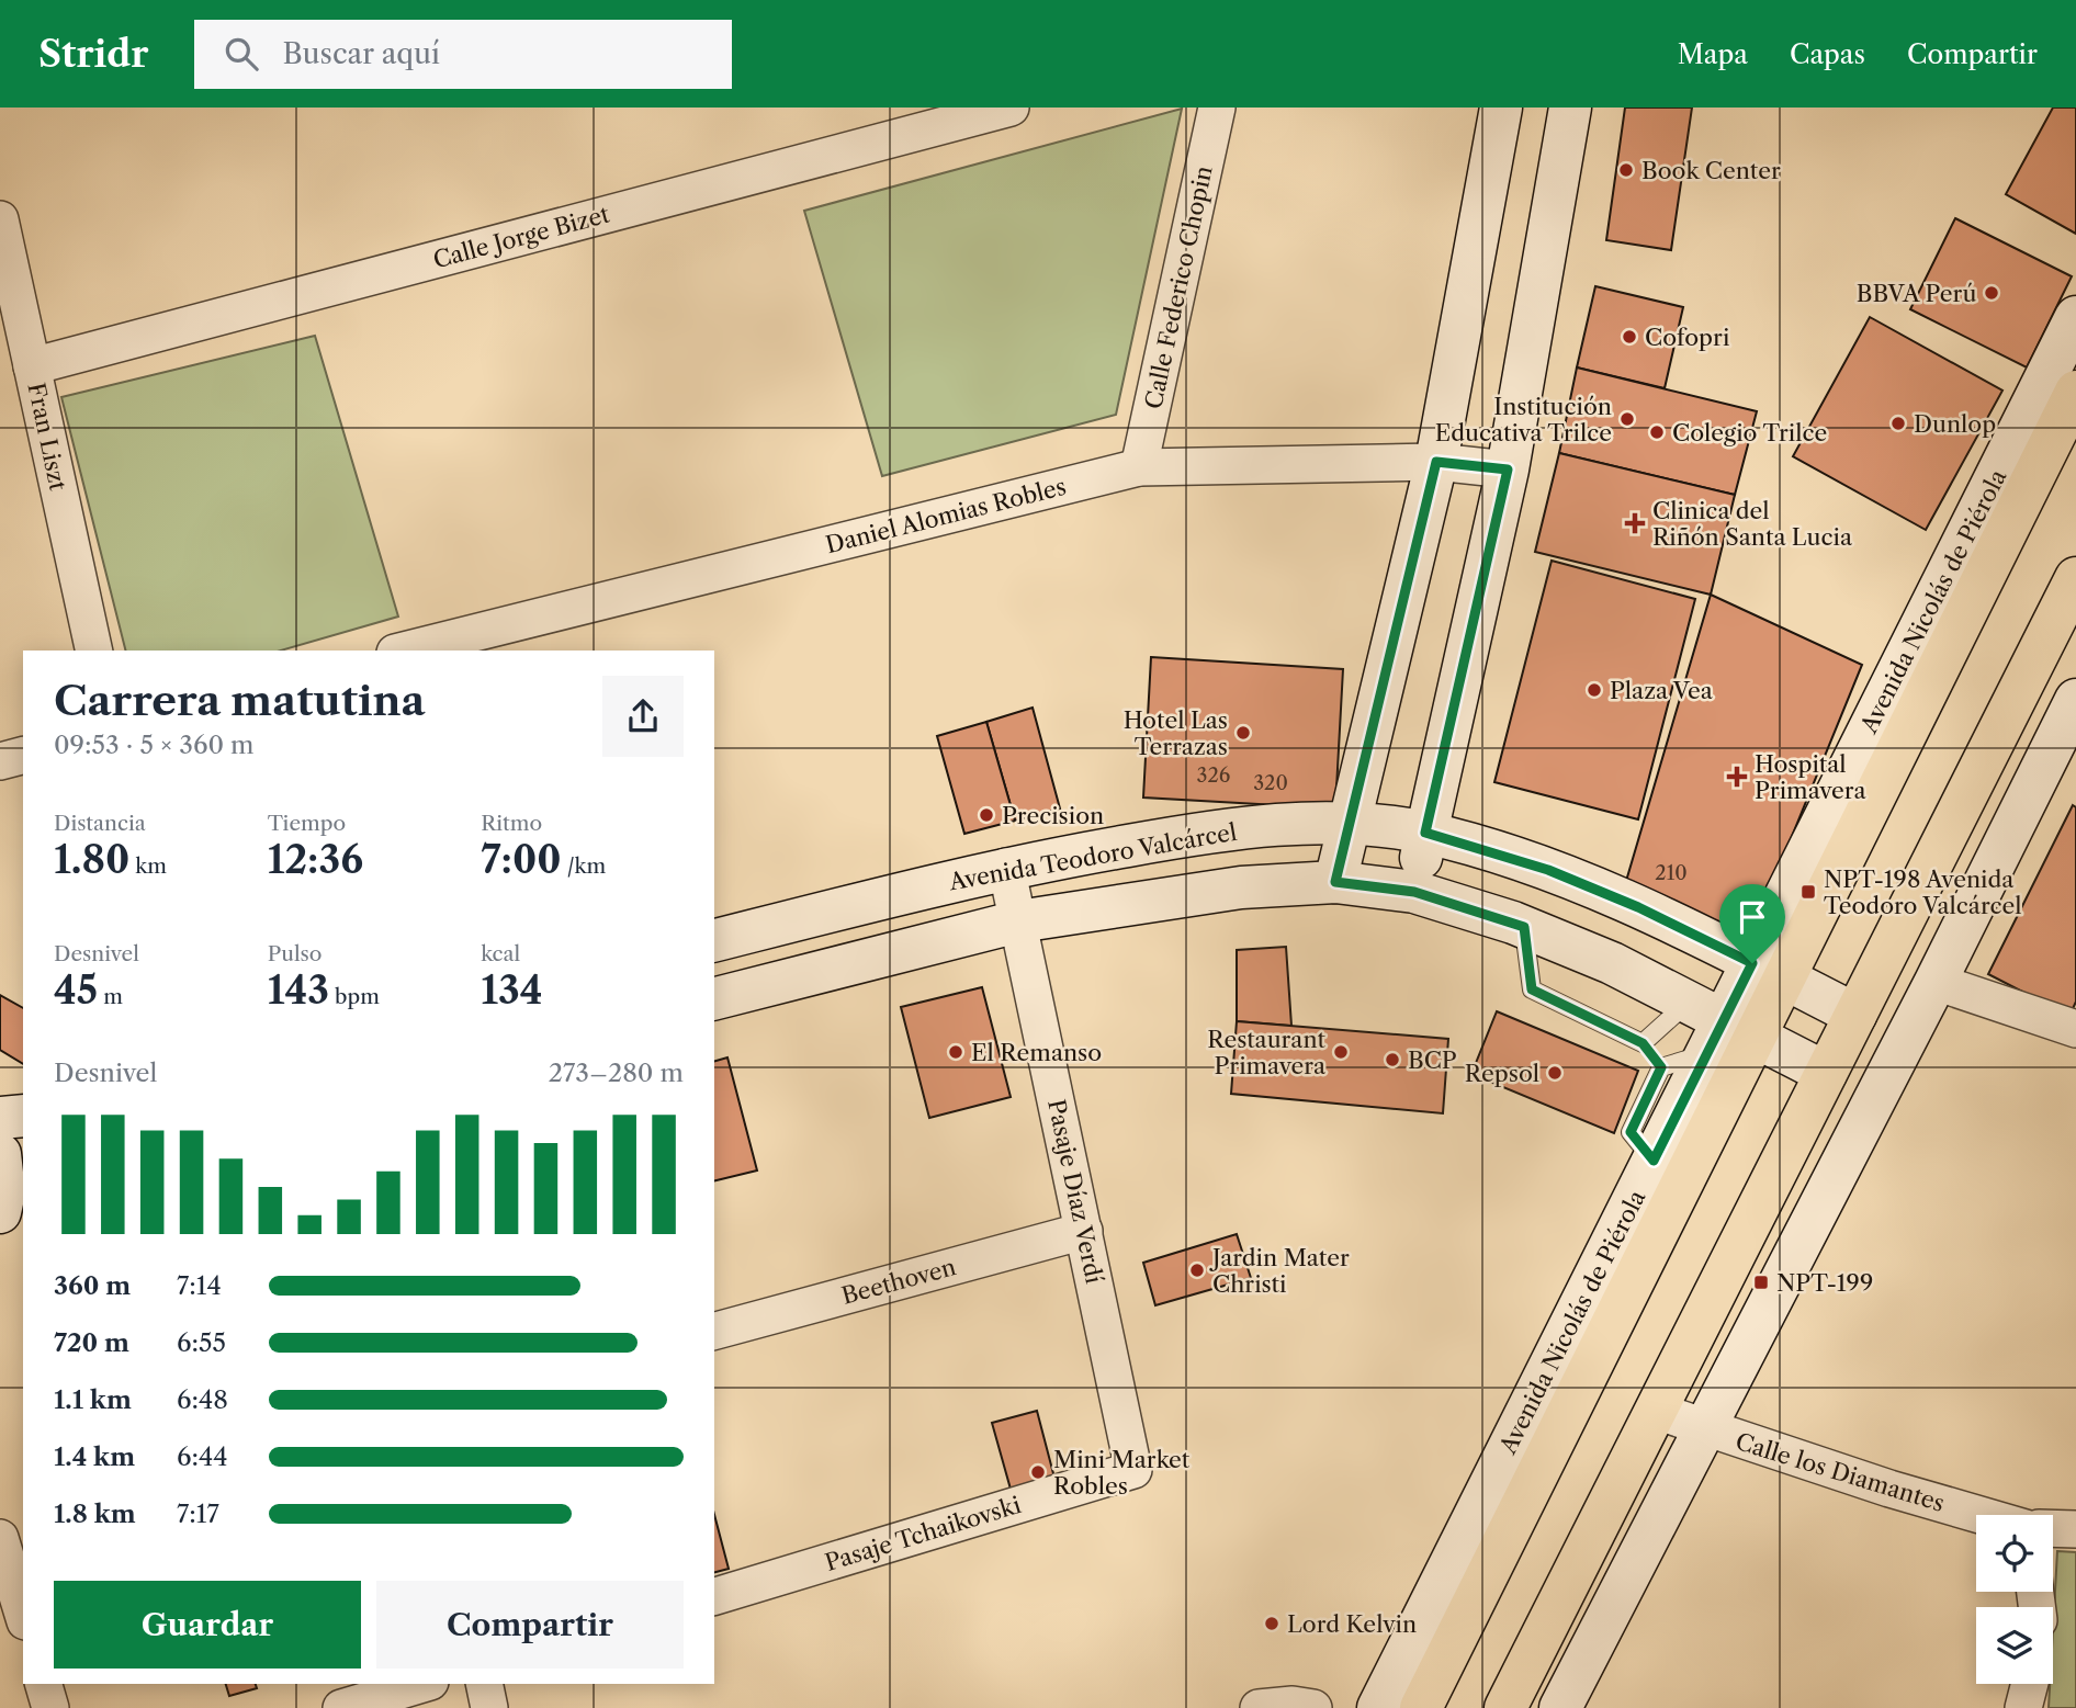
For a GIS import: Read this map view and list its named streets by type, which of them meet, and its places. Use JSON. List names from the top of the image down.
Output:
{
  "streets": {
    "highway": ["Avenida Nicolás de Piérola"],
    "street": [
      "Calle Jorge Bizet",
      "Calle Federico Chopin",
      "Fran Liszt",
      "Daniel Alomias Robles",
      "Avenida Teodoro Valcárcel",
      "Pasaje Díaz Verdí",
      "Beethoven",
      "Calle los Diamantes",
      "Pasaje Tchaikovski"
    ]
  },
  "crossings": [
    ["Calle Jorge Bizet", "Fran Liszt"],
    ["Calle Federico Chopin", "Daniel Alomias Robles"],
    ["Avenida Nicolás de Piérola", "Avenida Teodoro Valcárcel"],
    ["Avenida Teodoro Valcárcel", "Pasaje Díaz Verdí"],
    ["Pasaje Díaz Verdí", "Beethoven"],
    ["Pasaje Díaz Verdí", "Pasaje Tchaikovski"]
  ],
  "places": {
    "other": [
      "Book Center",
      "BBVA Perú",
      "Cofopri",
      "Institución Educativa Trilce",
      "Dunlop",
      "Colegio Trilce",
      "Plaza Vea",
      "Hotel Las Terrazas",
      "Precision",
      "El Remanso",
      "Restaurant Primavera",
      "BCP",
      "Repsol",
      "Jardin Mater Christi",
      "Mini Market Robles",
      "Lord Kelvin"
    ],
    "health": ["Clinica del Riñón Santa Lucia", "Hospital Primavera"],
    "transit": ["NPT-198 Avenida Teodoro Valcárcel", "NPT-199"]
  },
  "house_numbers": ["326", "320", "210"],
  "page": {
    "header": "Stridr",
    "search": "Buscar aquí",
    "nav": ["Mapa", "Capas", "Compartir"],
    "heading": ["Carrera matutina", "09:53 · 5 × 360 m"],
    "stats": [
      ["Distancia", "1.80 km"],
      ["Tiempo", "12:36"],
      ["Ritmo", "7:00 /km"],
      ["Desnivel", "45 m"],
      ["Pulso", "143 bpm"],
      ["kcal", "134"]
    ],
    "chart": ["Desnivel", "273–280 m"],
    "list": [
      {
        "name": "360 m",
        "note": "7:14"
      },
      {
        "name": "720 m",
        "note": "6:55"
      },
      {
        "name": "1.1 km",
        "note": "6:48"
      },
      {
        "name": "1.4 km",
        "note": "6:44"
      },
      {
        "name": "1.8 km",
        "note": "7:17"
      }
    ],
    "buttons": ["Guardar", "Compartir"]
  }
}
